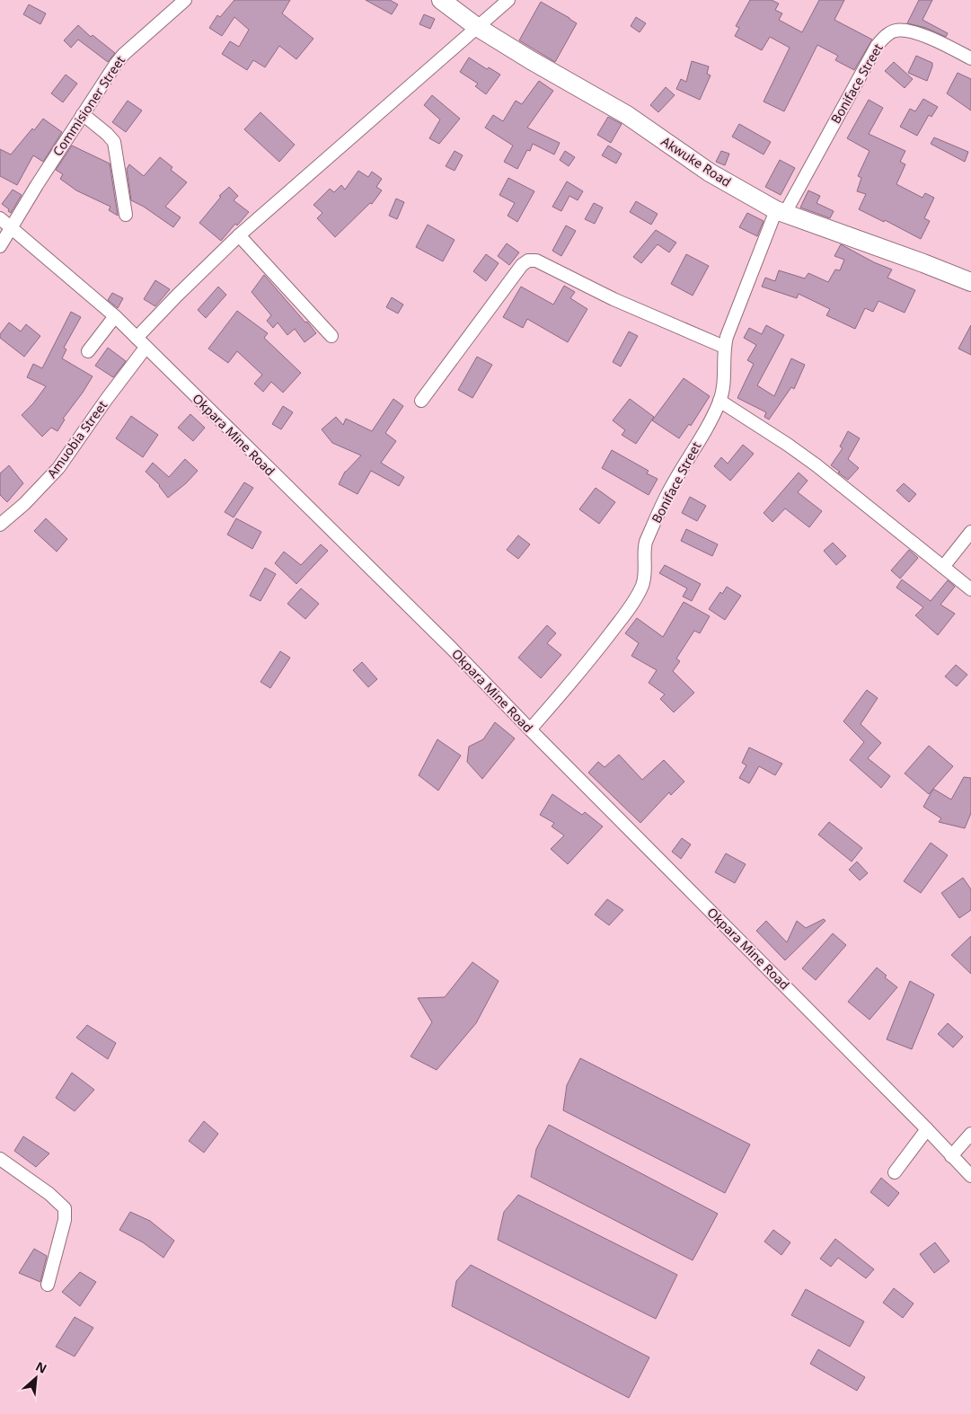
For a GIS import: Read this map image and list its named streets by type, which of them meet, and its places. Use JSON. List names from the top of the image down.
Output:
{
  "streets": {
    "main road": ["Akwuke Road"],
    "street": [
      "Boniface Street",
      "Commisioner Street",
      "Okpara Mine Road",
      "Amuobia Street"
    ]
  },
  "crossings": [
    ["Boniface Street", "Akwuke Road"],
    ["Boniface Street", "Okpara Mine Road"],
    ["Commisioner Street", "Okpara Mine Road"],
    ["Okpara Mine Road", "Amuobia Street"]
  ],
  "north": "top right"
}
